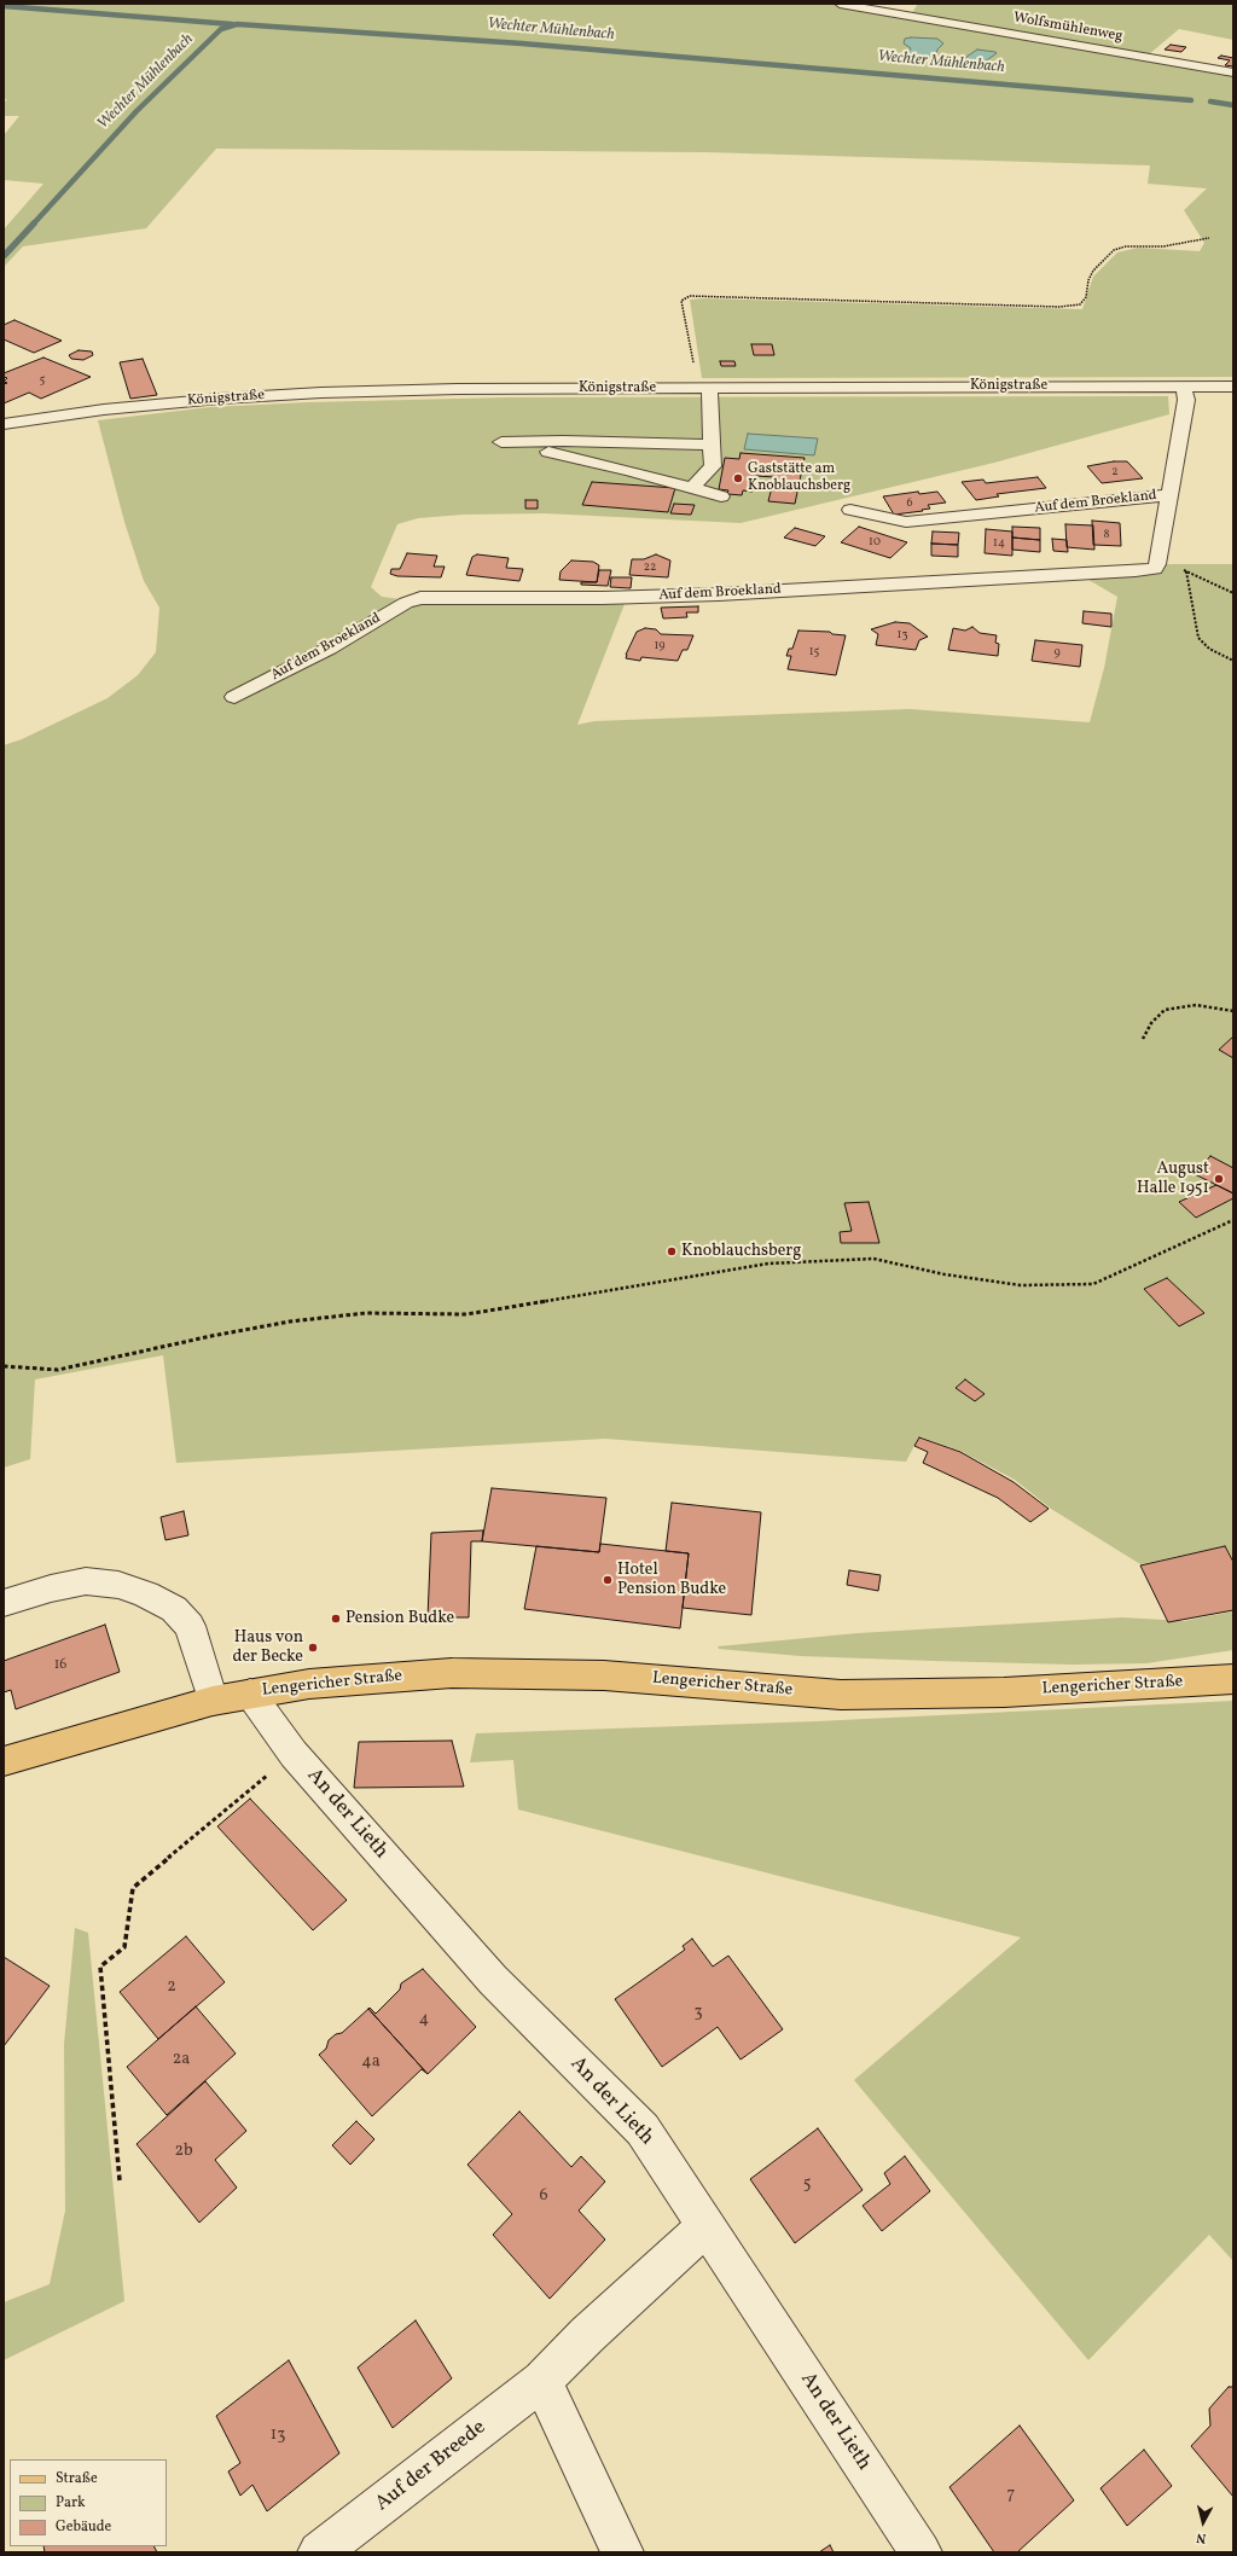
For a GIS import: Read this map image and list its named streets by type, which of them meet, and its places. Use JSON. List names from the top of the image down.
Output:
{
  "streets": {
    "main road": ["Lengericher Straße"],
    "street": [
      "Wolfsmühlenweg",
      "Königstraße",
      "Auf dem Broekland",
      "An der Lieth",
      "Auf der Breede"
    ]
  },
  "crossings": [
    ["Königstraße", "Auf dem Broekland"],
    ["Lengericher Straße", "An der Lieth"],
    ["An der Lieth", "Auf der Breede"]
  ],
  "water": ["Wechter Mühlenbach"],
  "places": [
    "Gaststätte am Knoblauchsberg",
    "August Halle 1951",
    "Knoblauchsberg",
    "Hotel Pension Budke",
    "Pension Budke",
    "Haus von der Becke"
  ],
  "house_numbers": [
    "5",
    "2",
    "6",
    "8",
    "10",
    "14",
    "22",
    "13",
    "19",
    "15",
    "9",
    "16",
    "2",
    "3",
    "4",
    "2a",
    "4a",
    "2b",
    "5",
    "6",
    "13",
    "7"
  ],
  "legend": ["Straße", "Park", "Gebäude"],
  "north": "bottom"
}
